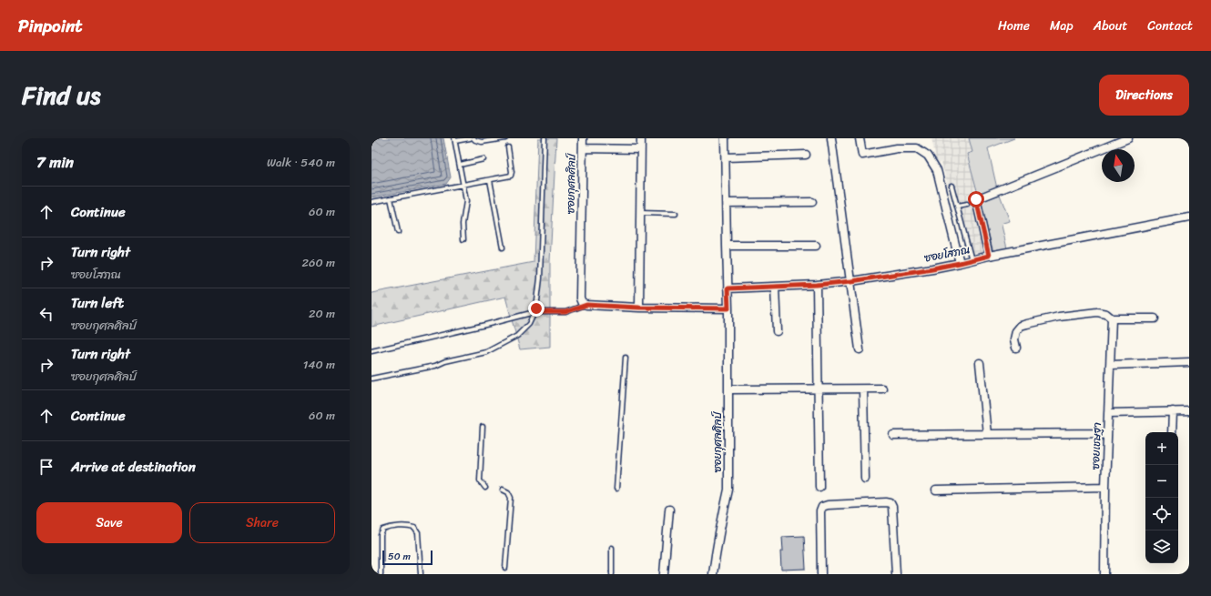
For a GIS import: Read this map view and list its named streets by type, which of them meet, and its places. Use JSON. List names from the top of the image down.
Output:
{
  "streets": {
    "street": ["ซอยกุศลศิลป์", "ซอยโสภณ", "ซอยเชษฐา"]
  },
  "crossings": [
    ["ซอยกุศลศิลป์", "ซอยโสภณ"]
  ],
  "scale_bar": "50 m",
  "north": "top",
  "page": {
    "header": "Pinpoint",
    "nav": [
      "Home",
      "Map",
      "About",
      "Contact"
    ],
    "title": "Find us",
    "buttons": [
      "Directions",
      ["Save", "Share"]
    ],
    "heading": ["7 min", "Walk · 540 m"],
    "list": [
      ["Continue", "60 m"],
      ["Turn right", "ซอยโสภณ", "260 m"],
      ["Turn left", "ซอยกุศลศิลป์", "20 m"],
      ["Turn right", "ซอยกุศลศิลป์", "140 m"],
      ["Continue", "60 m"],
      "Arrive at destination"
    ],
    "map_buttons": ["+", "−"],
    "scale": "50 m"
  }
}
